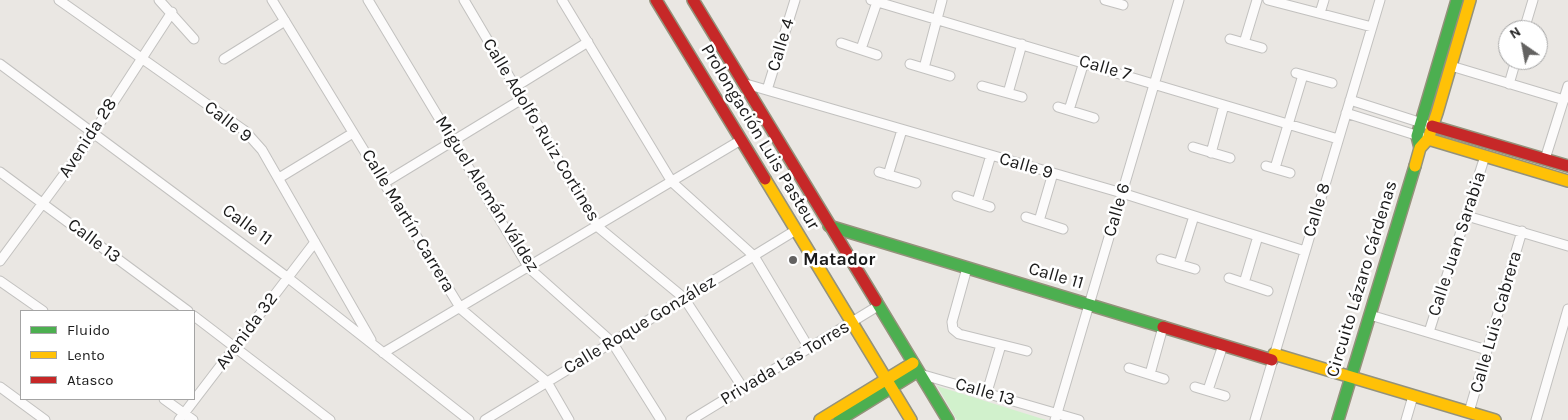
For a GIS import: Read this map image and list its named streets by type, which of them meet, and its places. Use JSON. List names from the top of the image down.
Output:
{
  "streets": {
    "street": [
      "Calle 4",
      "Calle 7",
      "Calle 9",
      "Calle Adolfo Ruiz Cortines",
      "Prolongación Luis Pasteur",
      "Avenida 28",
      "Miguel Alemán Váldez",
      "Calle 6",
      "Calle 8",
      "Calle Martín Carrera",
      "Calle 11",
      "Calle 13",
      "Calle Juan Sarabia",
      "Circuito Lázaro Cárdenas",
      "Calle Luis Cabrera",
      "Calle Roque González",
      "Avenida 32",
      "Privada Las Torres"
    ]
  },
  "crossings": [
    ["Calle 4", "Calle 9"],
    ["Calle 7", "Calle 6"],
    ["Calle 7", "Calle 8"],
    ["Calle 9", "Prolongación Luis Pasteur"],
    ["Calle 9", "Avenida 28"],
    ["Calle 9", "Calle 6"],
    ["Calle 9", "Calle 8"],
    ["Calle 9", "Calle 11"],
    ["Calle 9", "Avenida 32"],
    ["Calle Adolfo Ruiz Cortines", "Calle Roque González"],
    ["Calle Adolfo Ruiz Cortines", "Privada Las Torres"],
    ["Prolongación Luis Pasteur", "Calle 11"],
    ["Prolongación Luis Pasteur", "Calle 13"],
    ["Prolongación Luis Pasteur", "Calle Roque González"],
    ["Prolongación Luis Pasteur", "Privada Las Torres"],
    ["Avenida 28", "Calle 11"],
    ["Avenida 28", "Calle 13"],
    ["Miguel Alemán Váldez", "Calle Roque González"],
    ["Calle 6", "Calle 11"],
    ["Calle 6", "Calle 13"],
    ["Calle 8", "Calle 11"],
    ["Calle Martín Carrera", "Calle Roque González"],
    ["Calle 11", "Circuito Lázaro Cárdenas"],
    ["Calle 11", "Calle Luis Cabrera"],
    ["Calle 11", "Avenida 32"]
  ],
  "places": ["Matador"],
  "legend": ["Fluido", "Lento", "Atasco"],
  "north": "top left"
}
